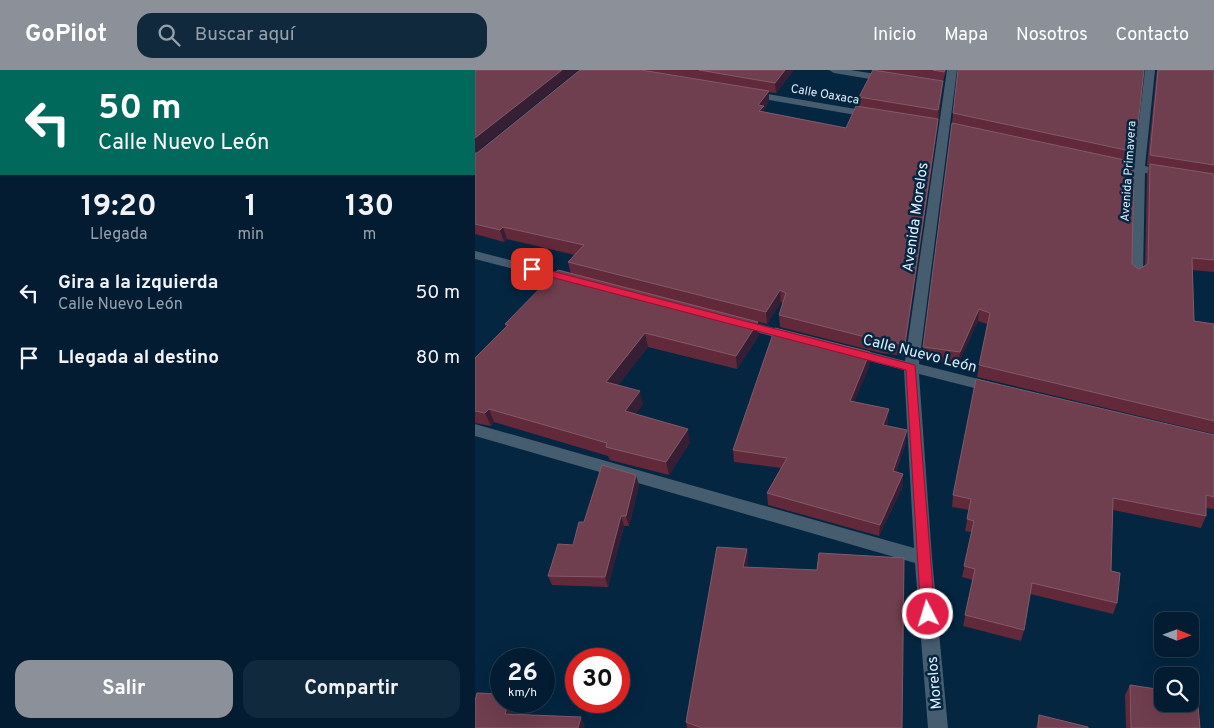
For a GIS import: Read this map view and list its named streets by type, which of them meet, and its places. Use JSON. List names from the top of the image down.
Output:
{
  "streets": {
    "street": [
      "Calle Oaxaca",
      "Avenida Primavera",
      "Avenida Morelos",
      "Calle Nuevo León",
      "Morelos"
    ]
  },
  "crossings": [
    ["Avenida Morelos", "Calle Nuevo León"],
    ["Avenida Morelos", "Morelos"],
    ["Calle Nuevo León", "Morelos"]
  ],
  "north": "right",
  "page": {
    "header": "GoPilot",
    "search": "Buscar aquí",
    "nav": [
      "Inicio",
      "Mapa",
      "Nosotros",
      "Contacto"
    ],
    "turn": ["50 m", "Calle Nuevo León"],
    "eta": [
      "19:20",
      "Llegada",
      "1",
      "min",
      "130",
      "m"
    ],
    "list": [
      {
        "name": "Gira a la izquierda",
        "note": "Calle Nuevo León",
        "value": "50 m"
      },
      {
        "name": "Llegada al destino",
        "value": "80 m"
      }
    ],
    "speed": "26 km/h",
    "limit": "30",
    "buttons": ["Salir", "Compartir"]
  }
}
